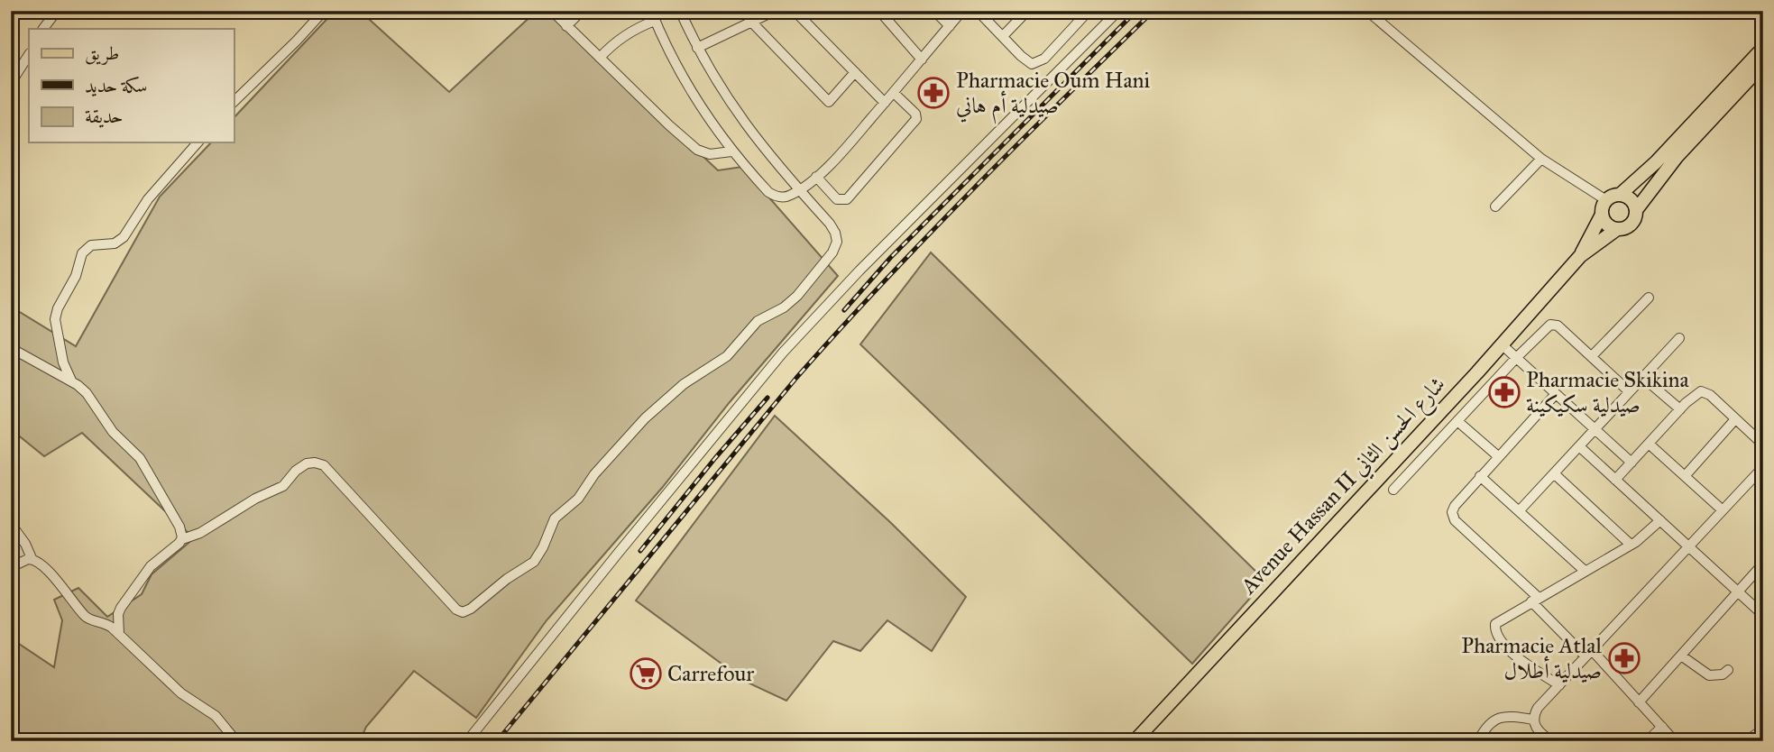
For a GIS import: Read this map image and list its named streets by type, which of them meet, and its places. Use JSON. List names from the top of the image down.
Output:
{
  "streets": {
    "main road": ["Avenue Hassan II شارع الحسن الثاني"]
  },
  "places": {
    "pharmacy": ["Pharmacie Oum Hani صيدلية أم هاني", "Pharmacie Skikina صيدلية سكيكينة", "Pharmacie Atlal صيدلية أطلال"],
    "supermarket": ["Carrefour"]
  },
  "legend": ["طريق", "سكة حديد", "حديقة"]
}
